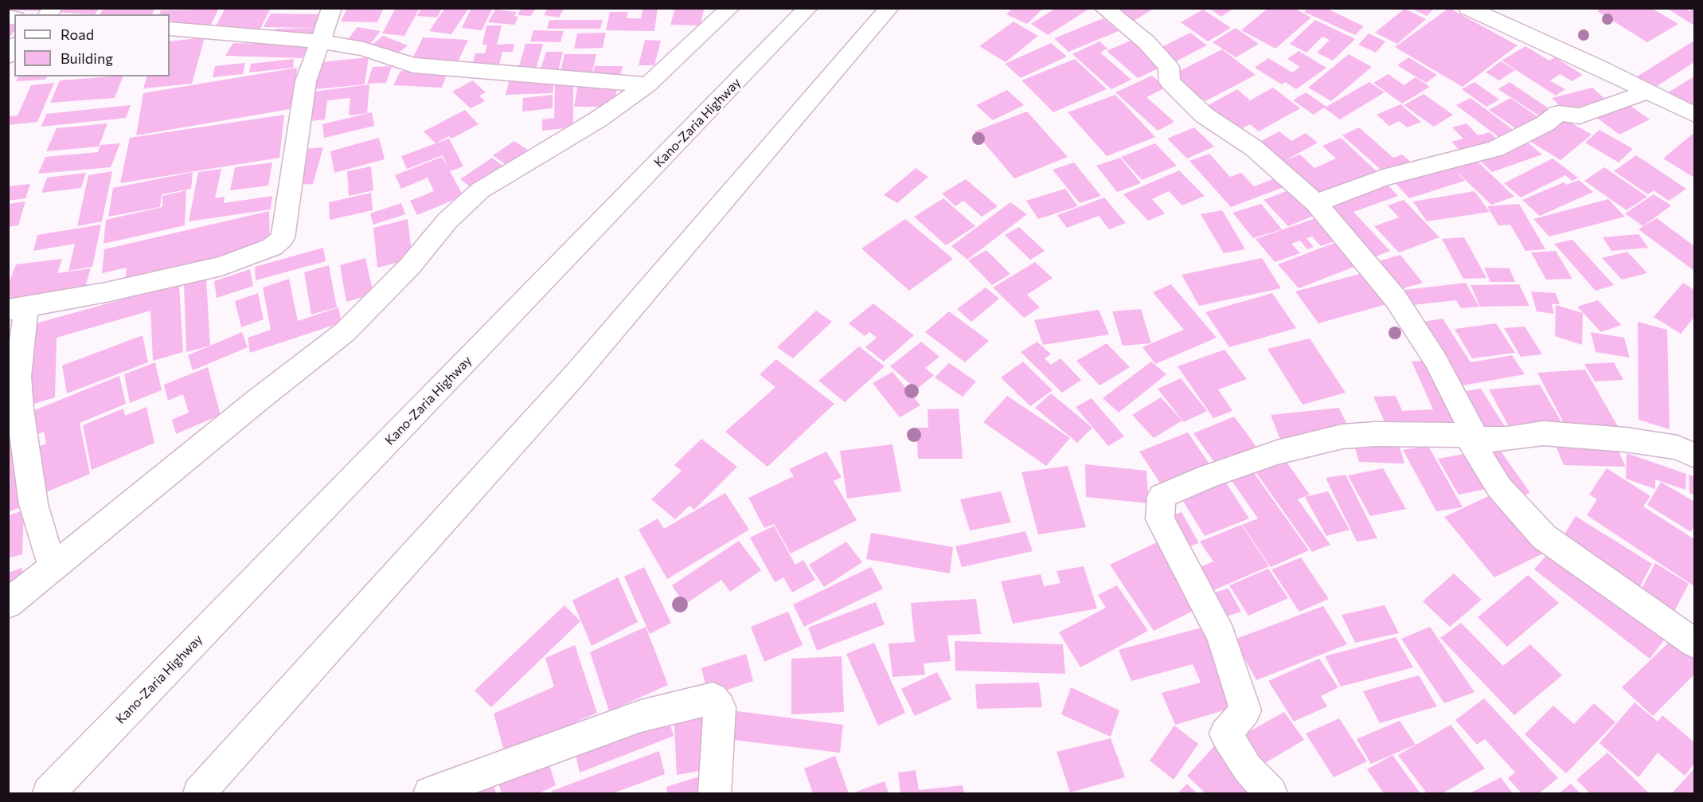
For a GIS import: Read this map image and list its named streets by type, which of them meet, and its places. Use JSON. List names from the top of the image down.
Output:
{
  "streets": {
    "main road": ["Kano-Zaria Highway"]
  },
  "legend": ["Road", "Building"]
}
